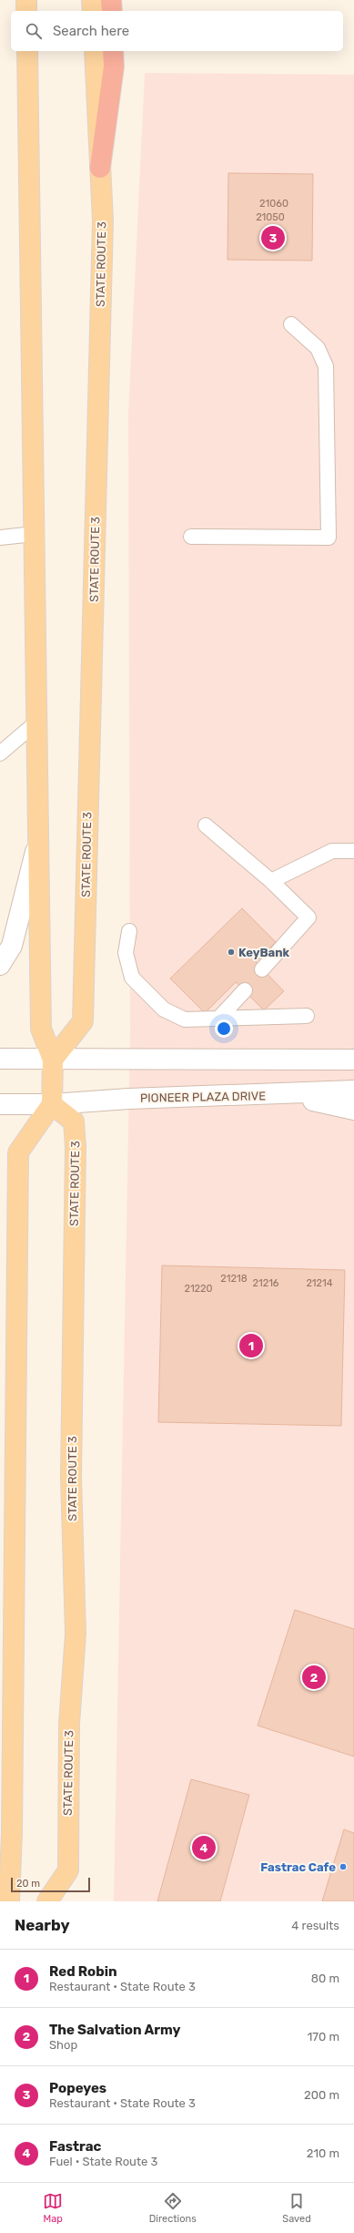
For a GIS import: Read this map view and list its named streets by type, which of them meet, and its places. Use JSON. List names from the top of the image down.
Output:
{
  "streets": {
    "main road": ["STATE ROUTE 3"],
    "street": ["PIONEER PLAZA DRIVE"]
  },
  "crossings": [
    ["STATE ROUTE 3", "PIONEER PLAZA DRIVE"]
  ],
  "places": ["KeyBank", "Fastrac Cafe"],
  "house_numbers": [
    "21060",
    "21050",
    "21218",
    "21216",
    "21214",
    "21220"
  ],
  "scale_bar": "20 m",
  "page": {
    "search": "Search here",
    "pins": [
      "3",
      "1",
      "2",
      "4"
    ],
    "scale": "20 m",
    "heading": ["Nearby", "4 results"],
    "list": [
      {
        "mark": "1",
        "name": "Red Robin",
        "note": "Restaurant · State Route 3",
        "value": "80 m"
      },
      {
        "mark": "2",
        "name": "The Salvation Army",
        "note": "Shop",
        "value": "170 m"
      },
      {
        "mark": "3",
        "name": "Popeyes",
        "note": "Restaurant · State Route 3",
        "value": "200 m"
      },
      {
        "mark": "4",
        "name": "Fastrac",
        "note": "Fuel · State Route 3",
        "value": "210 m"
      }
    ],
    "nav": ["Map", "Directions", "Saved"]
  }
}
